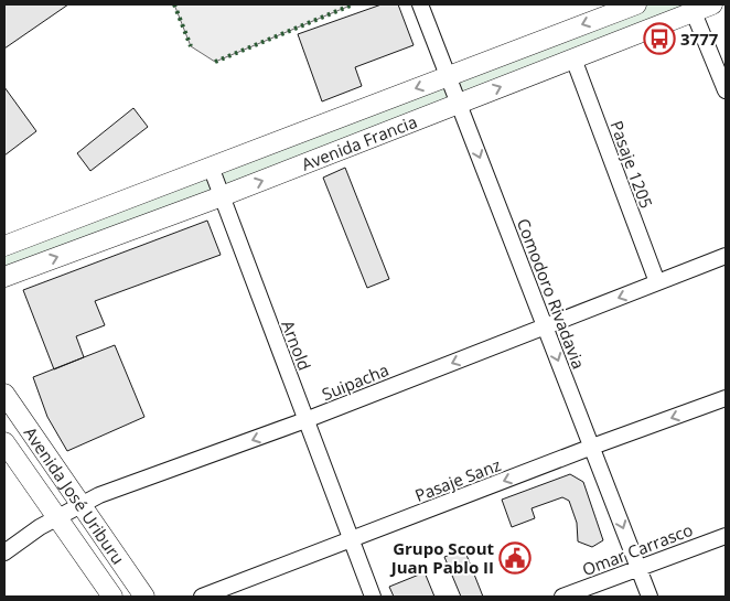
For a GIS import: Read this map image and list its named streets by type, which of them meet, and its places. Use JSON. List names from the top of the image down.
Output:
{
  "streets": {
    "main road": ["Avenida Francia", "Avenida José Uriburu"],
    "street": [
      "Pasaje 1205",
      "Comodoro Rivadavia",
      "Arnold",
      "Suipacha",
      "Pasaje Sanz",
      "Omar Carrasco"
    ]
  },
  "crossings": [
    ["Avenida Francia", "Pasaje 1205"],
    ["Avenida Francia", "Comodoro Rivadavia"],
    ["Avenida Francia", "Arnold"],
    ["Pasaje 1205", "Suipacha"],
    ["Comodoro Rivadavia", "Suipacha"],
    ["Comodoro Rivadavia", "Pasaje Sanz"],
    ["Comodoro Rivadavia", "Omar Carrasco"],
    ["Arnold", "Suipacha"],
    ["Arnold", "Pasaje Sanz"],
    ["Suipacha", "Avenida José Uriburu"]
  ],
  "one_way": ["Comodoro Rivadavia", "Suipacha", "Pasaje Sanz"],
  "places": {
    "bus stop": ["3777"],
    "public building": ["Grupo Scout Juan Pablo II"]
  }
}
